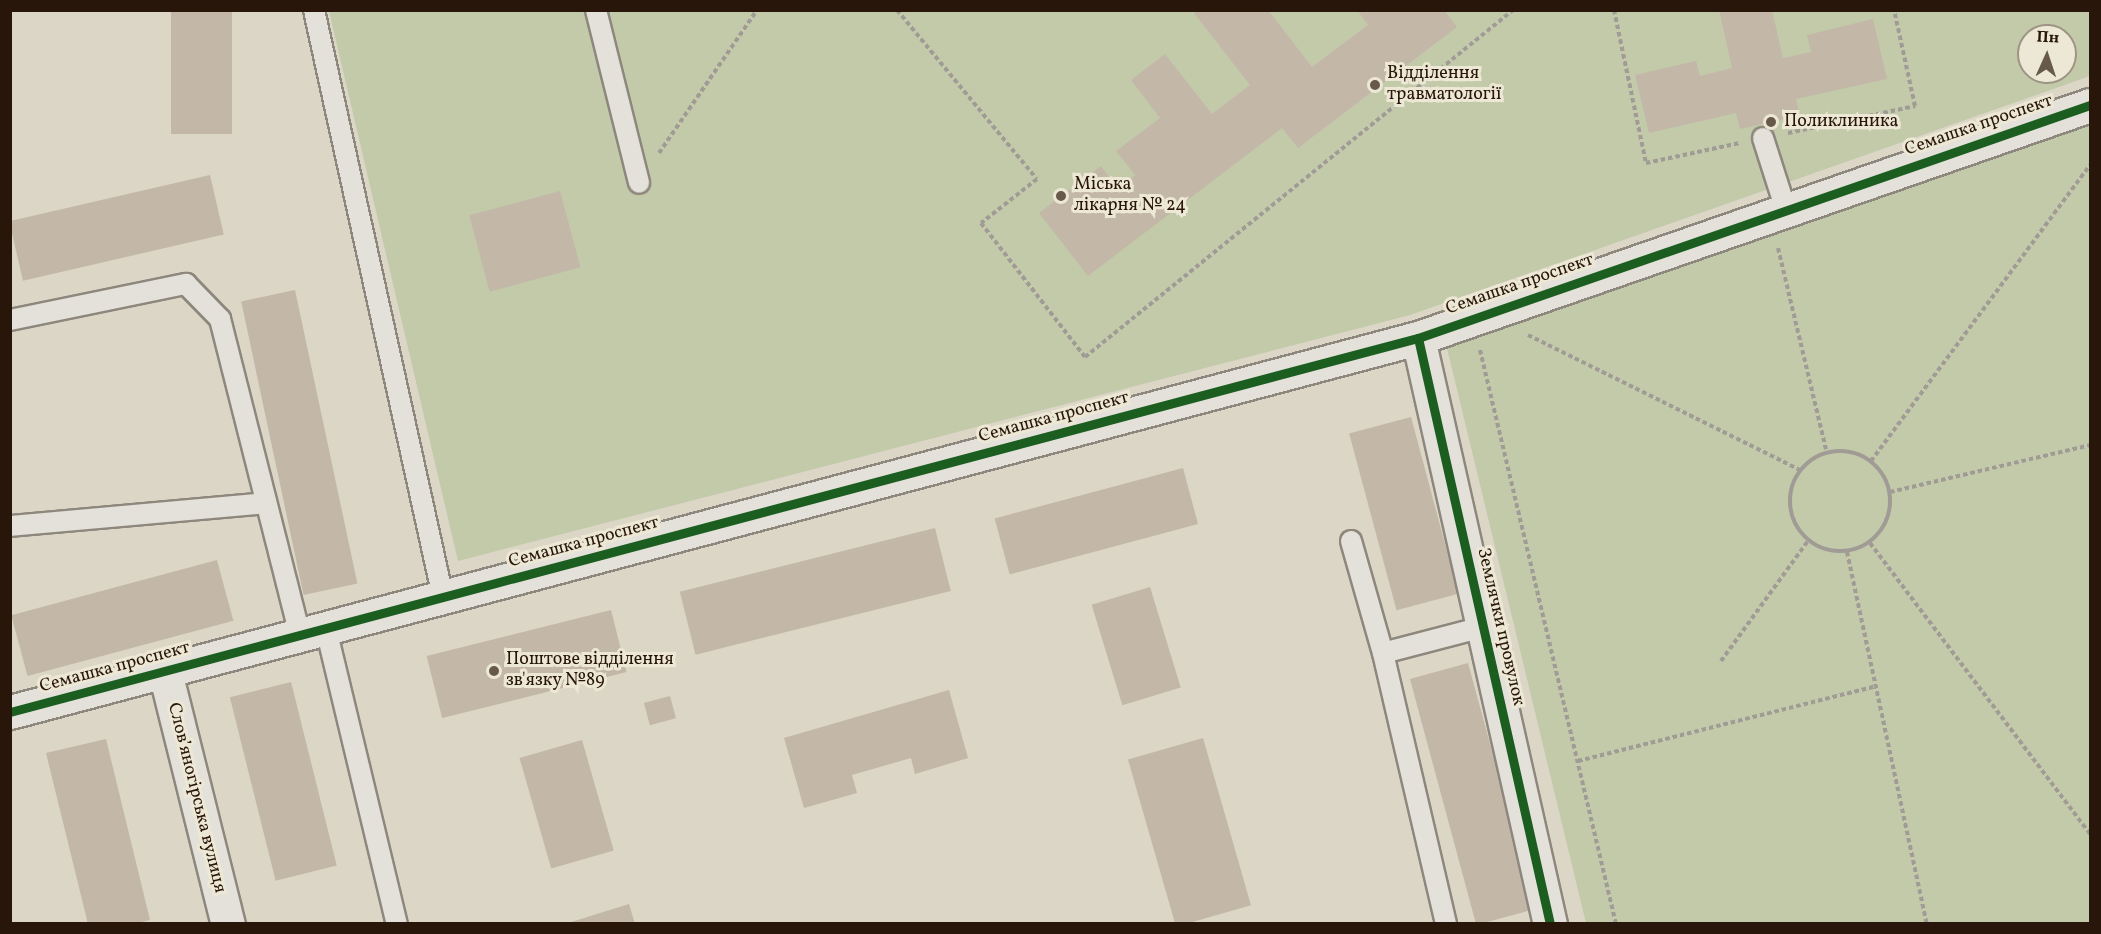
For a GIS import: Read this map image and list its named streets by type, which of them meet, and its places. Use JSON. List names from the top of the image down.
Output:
{
  "streets": {
    "street": ["Семашка проспект", "Землячки провулок", "Слов’яногірська вулиця"]
  },
  "crossings": [
    ["Семашка проспект", "Землячки провулок"],
    ["Семашка проспект", "Слов’яногірська вулиця"]
  ],
  "places": [
    "Відділення травматології",
    "Поликлиника",
    "Міська лікарня № 24",
    "Поштове відділення зв'язку №89"
  ],
  "north": "top"
}
